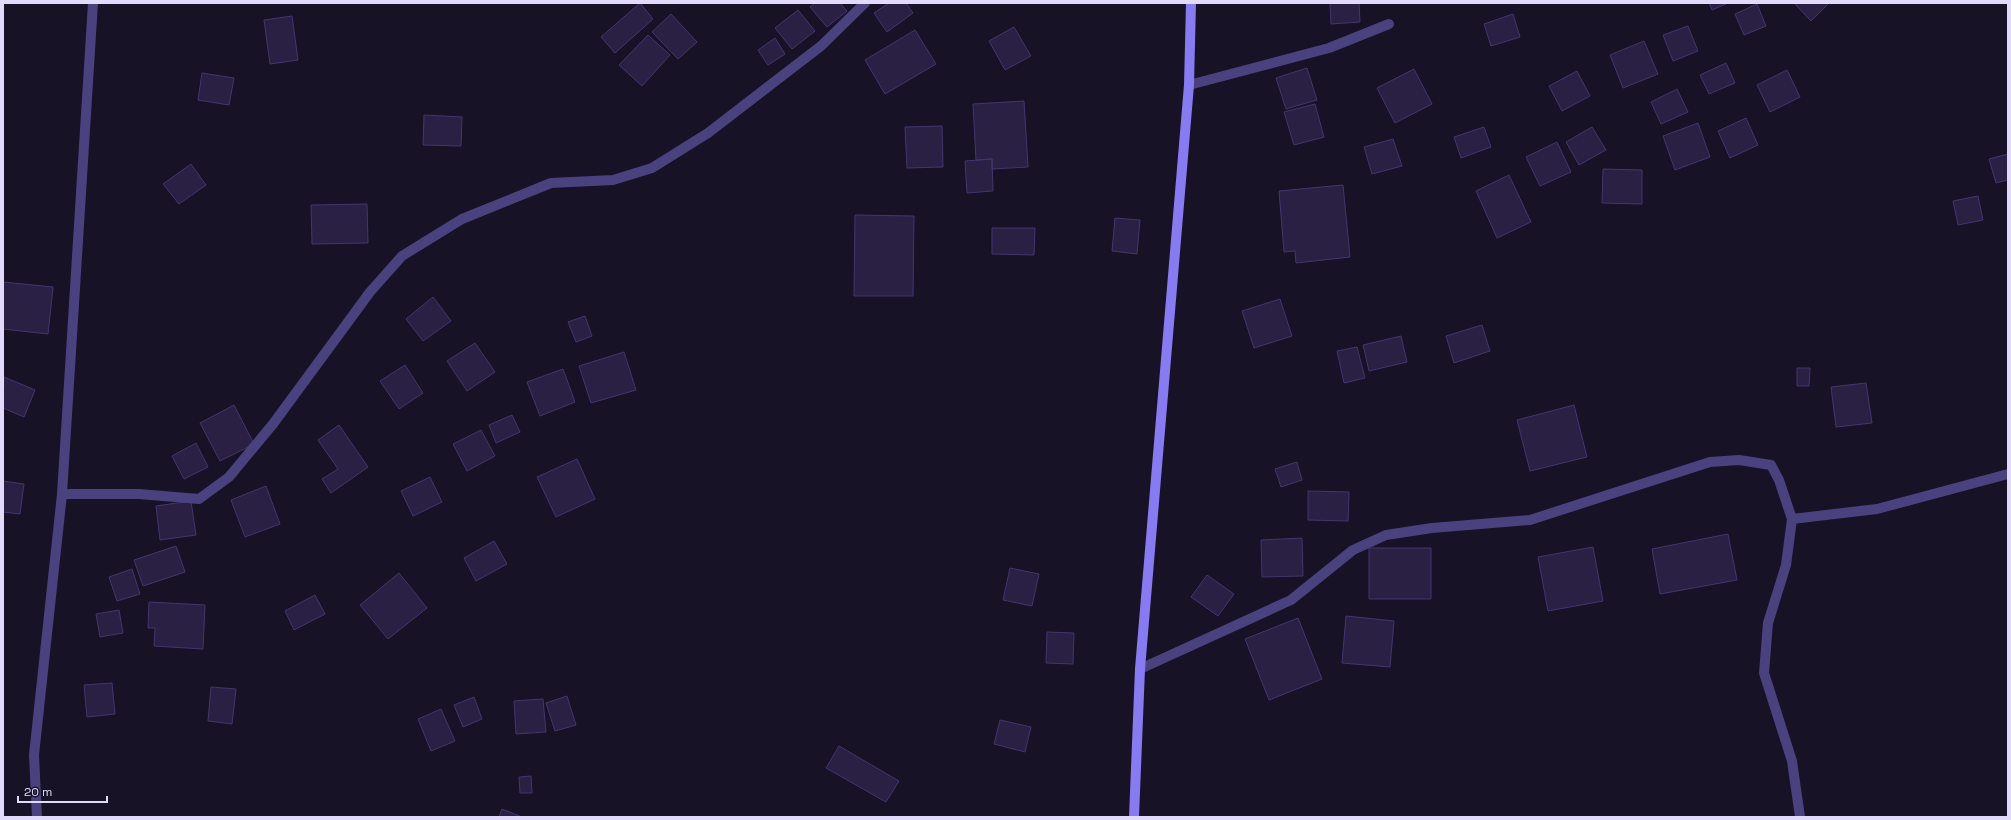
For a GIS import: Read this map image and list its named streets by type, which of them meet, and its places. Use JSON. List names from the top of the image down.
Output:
{
  "scale_bar": "20 m"
}
